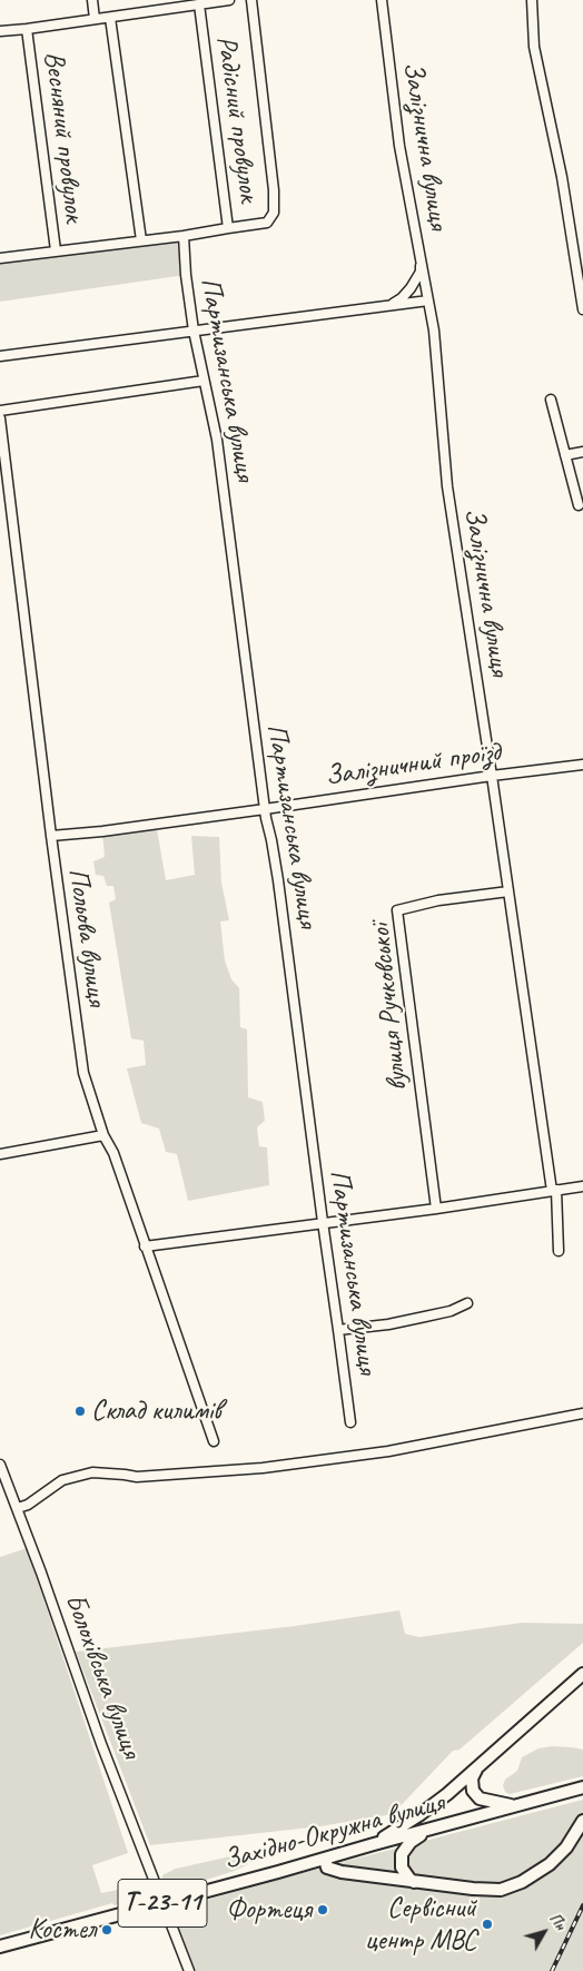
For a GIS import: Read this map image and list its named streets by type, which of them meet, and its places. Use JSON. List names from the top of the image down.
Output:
{
  "streets": {
    "main road": ["Західно-Окружна вулиця", "Т-23-11"],
    "street": [
      "Радісний провулок",
      "Весняний провулок",
      "Залізнична вулиця",
      "Партизанська вулиця",
      "Залізничний проїзд",
      "Польова вулиця",
      "вулиця Ручковської",
      "Болохівська вулиця"
    ]
  },
  "crossings": [
    ["Радісний провулок", "Весняний провулок"],
    ["Радісний провулок", "Партизанська вулиця"],
    ["Залізнична вулиця", "Залізничний проїзд"],
    ["Залізнична вулиця", "вулиця Ручковської"],
    ["Партизанська вулиця", "Залізничний проїзд"],
    ["Залізничний проїзд", "Польова вулиця"],
    ["Болохівська вулиця", "Західно-Окружна вулиця"],
    ["Західно-Окружна вулиця", "Т-23-11"]
  ],
  "places": [
    "Склад килимів",
    "Фортеця",
    "Сервісний центр МВС",
    "Костел"
  ],
  "north": "top right"
}
